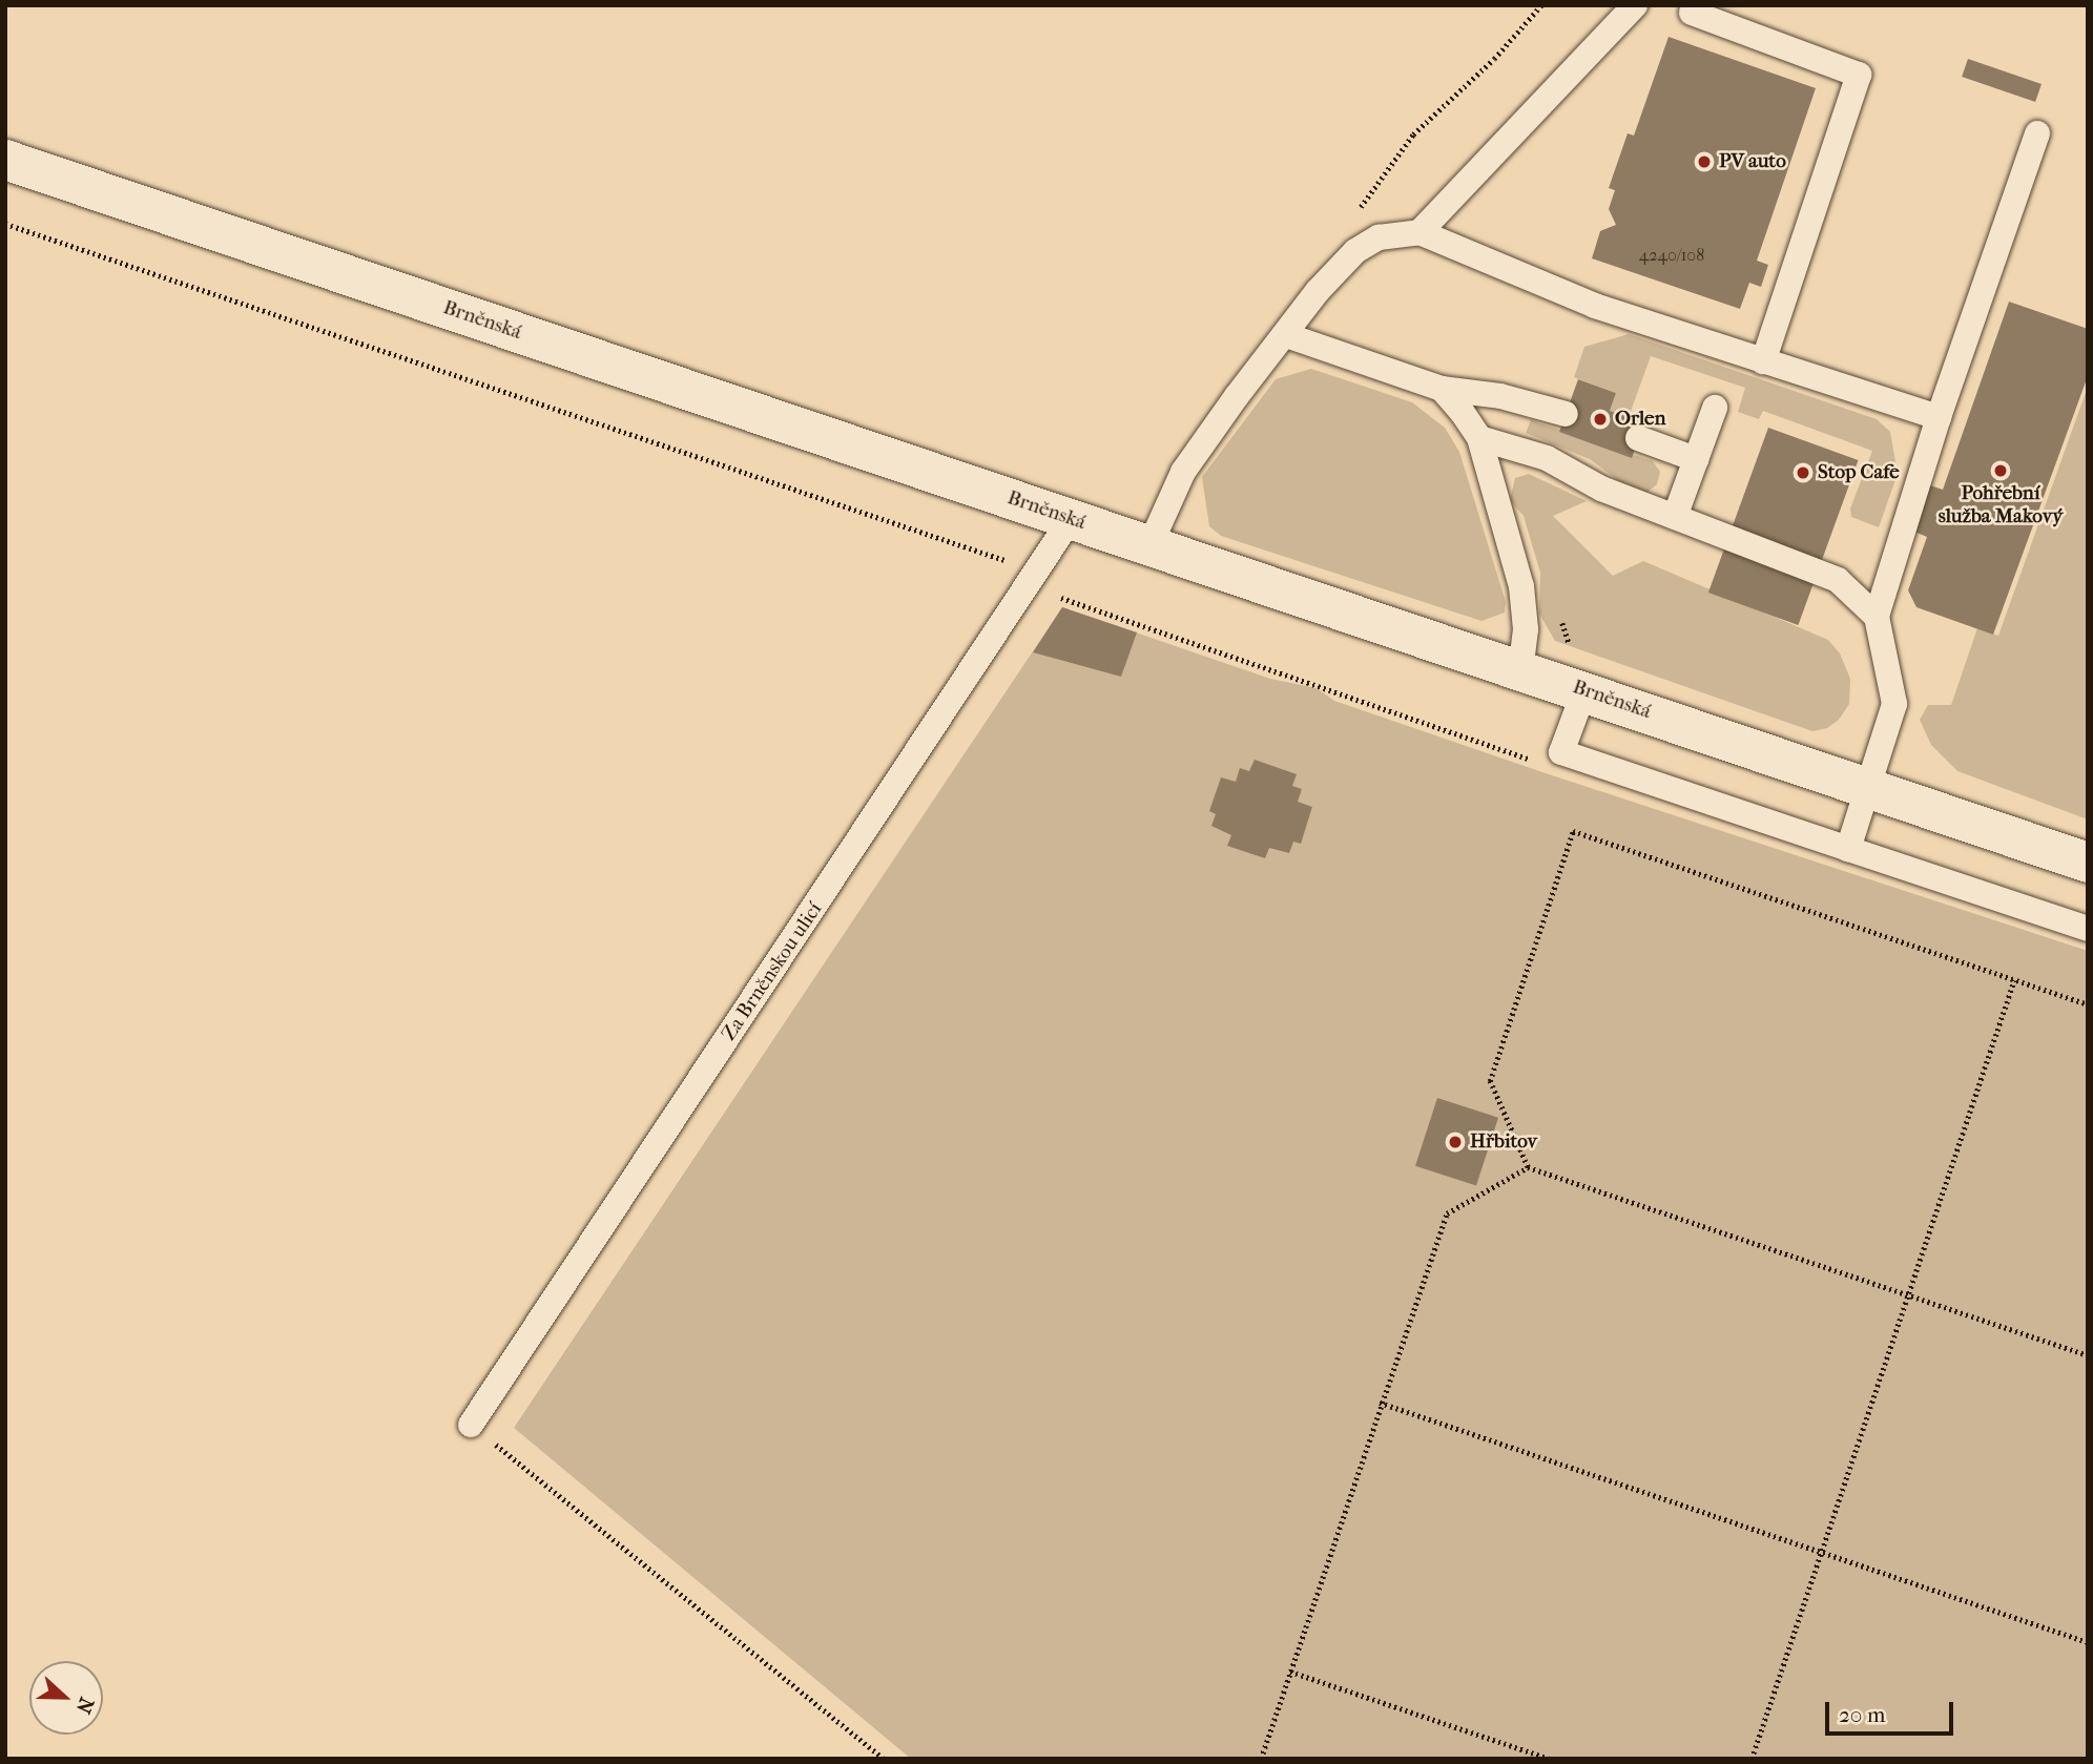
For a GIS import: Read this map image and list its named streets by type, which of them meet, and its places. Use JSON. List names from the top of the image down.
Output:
{
  "streets": {
    "main road": ["Brněnská"],
    "lane": ["Za Brněnskou ulicí"]
  },
  "crossings": [
    ["Brněnská", "Za Brněnskou ulicí"]
  ],
  "places": [
    "PV auto",
    "Orlen",
    "Pohřební služba Makový",
    "Stop Cafe",
    "Hřbitov"
  ],
  "house_numbers": ["4240/108"],
  "scale_bar": "20 m",
  "north": "right"
}
